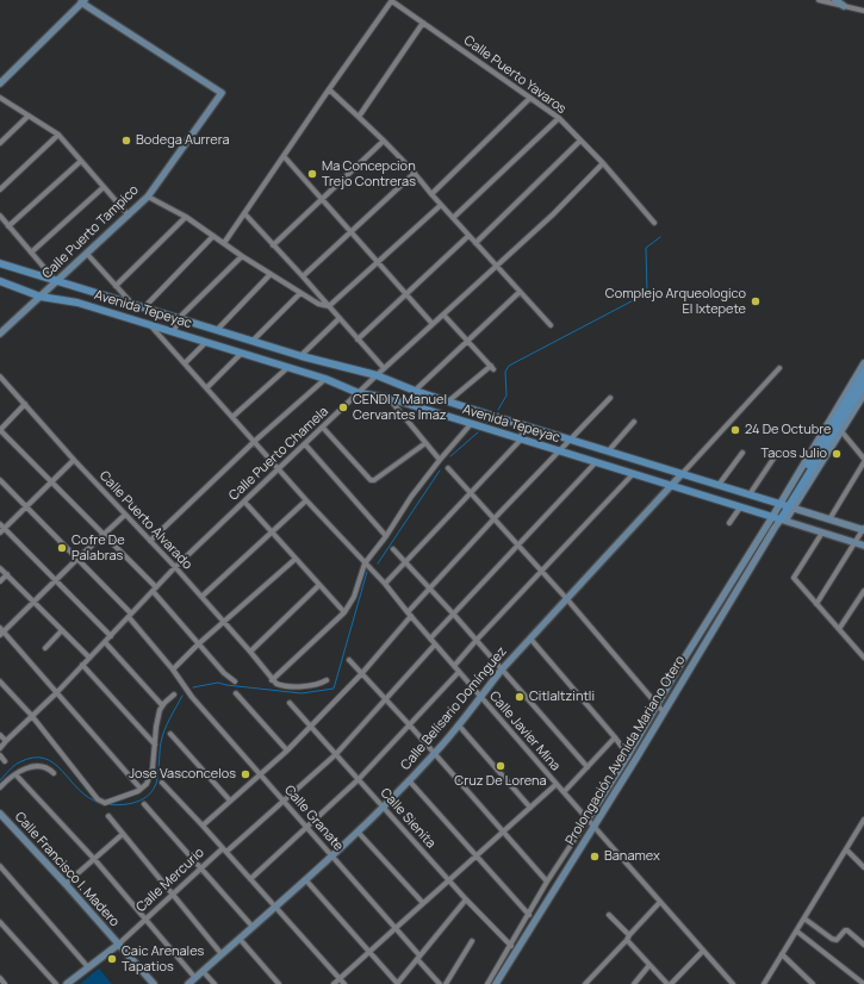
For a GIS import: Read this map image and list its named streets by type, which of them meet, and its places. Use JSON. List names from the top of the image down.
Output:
{
  "streets": {
    "main road": ["Avenida Tepeyac", "Prolongación Avenida Mariano Otero"],
    "street": [
      "Calle Puerto Yavaros",
      "Calle Puerto Tampico",
      "Calle Puerto Chamela",
      "Calle Puerto Alvarado",
      "Calle Belisario Domínguez",
      "Calle Javier Mina",
      "Calle Granate",
      "Calle Sienita",
      "Calle Francisco I. Madero",
      "Calle Mercurio"
    ]
  },
  "crossings": [
    ["Calle Puerto Yavaros", "Calle Puerto Chamela"],
    ["Calle Puerto Tampico", "Avenida Tepeyac"],
    ["Avenida Tepeyac", "Calle Puerto Chamela"],
    ["Avenida Tepeyac", "Calle Belisario Domínguez"],
    ["Avenida Tepeyac", "Calle Javier Mina"],
    ["Avenida Tepeyac", "Prolongación Avenida Mariano Otero"],
    ["Calle Puerto Chamela", "Calle Puerto Alvarado"],
    ["Calle Puerto Chamela", "Calle Javier Mina"],
    ["Calle Puerto Chamela", "Calle Granate"],
    ["Calle Belisario Domínguez", "Calle Javier Mina"],
    ["Calle Belisario Domínguez", "Calle Granate"],
    ["Calle Belisario Domínguez", "Calle Sienita"],
    ["Calle Javier Mina", "Prolongación Avenida Mariano Otero"],
    ["Calle Javier Mina", "Calle Mercurio"],
    ["Calle Granate", "Calle Mercurio"],
    ["Calle Sienita", "Calle Mercurio"],
    ["Calle Francisco I. Madero", "Calle Mercurio"]
  ],
  "places": [
    "Bodega Aurrera",
    "Ma Concepcion Trejo Contreras",
    "Complejo Arqueologico El Ixtepete",
    "CENDI 7 Manuel Cervantes Imaz",
    "24 De Octubre",
    "Tacos Julio",
    "Cofre De Palabras",
    "Citlaltzintli",
    "Cruz De Lorena",
    "Jose Vasconcelos",
    "Banamex",
    "Caic Arenales Tapatios"
  ]
}
